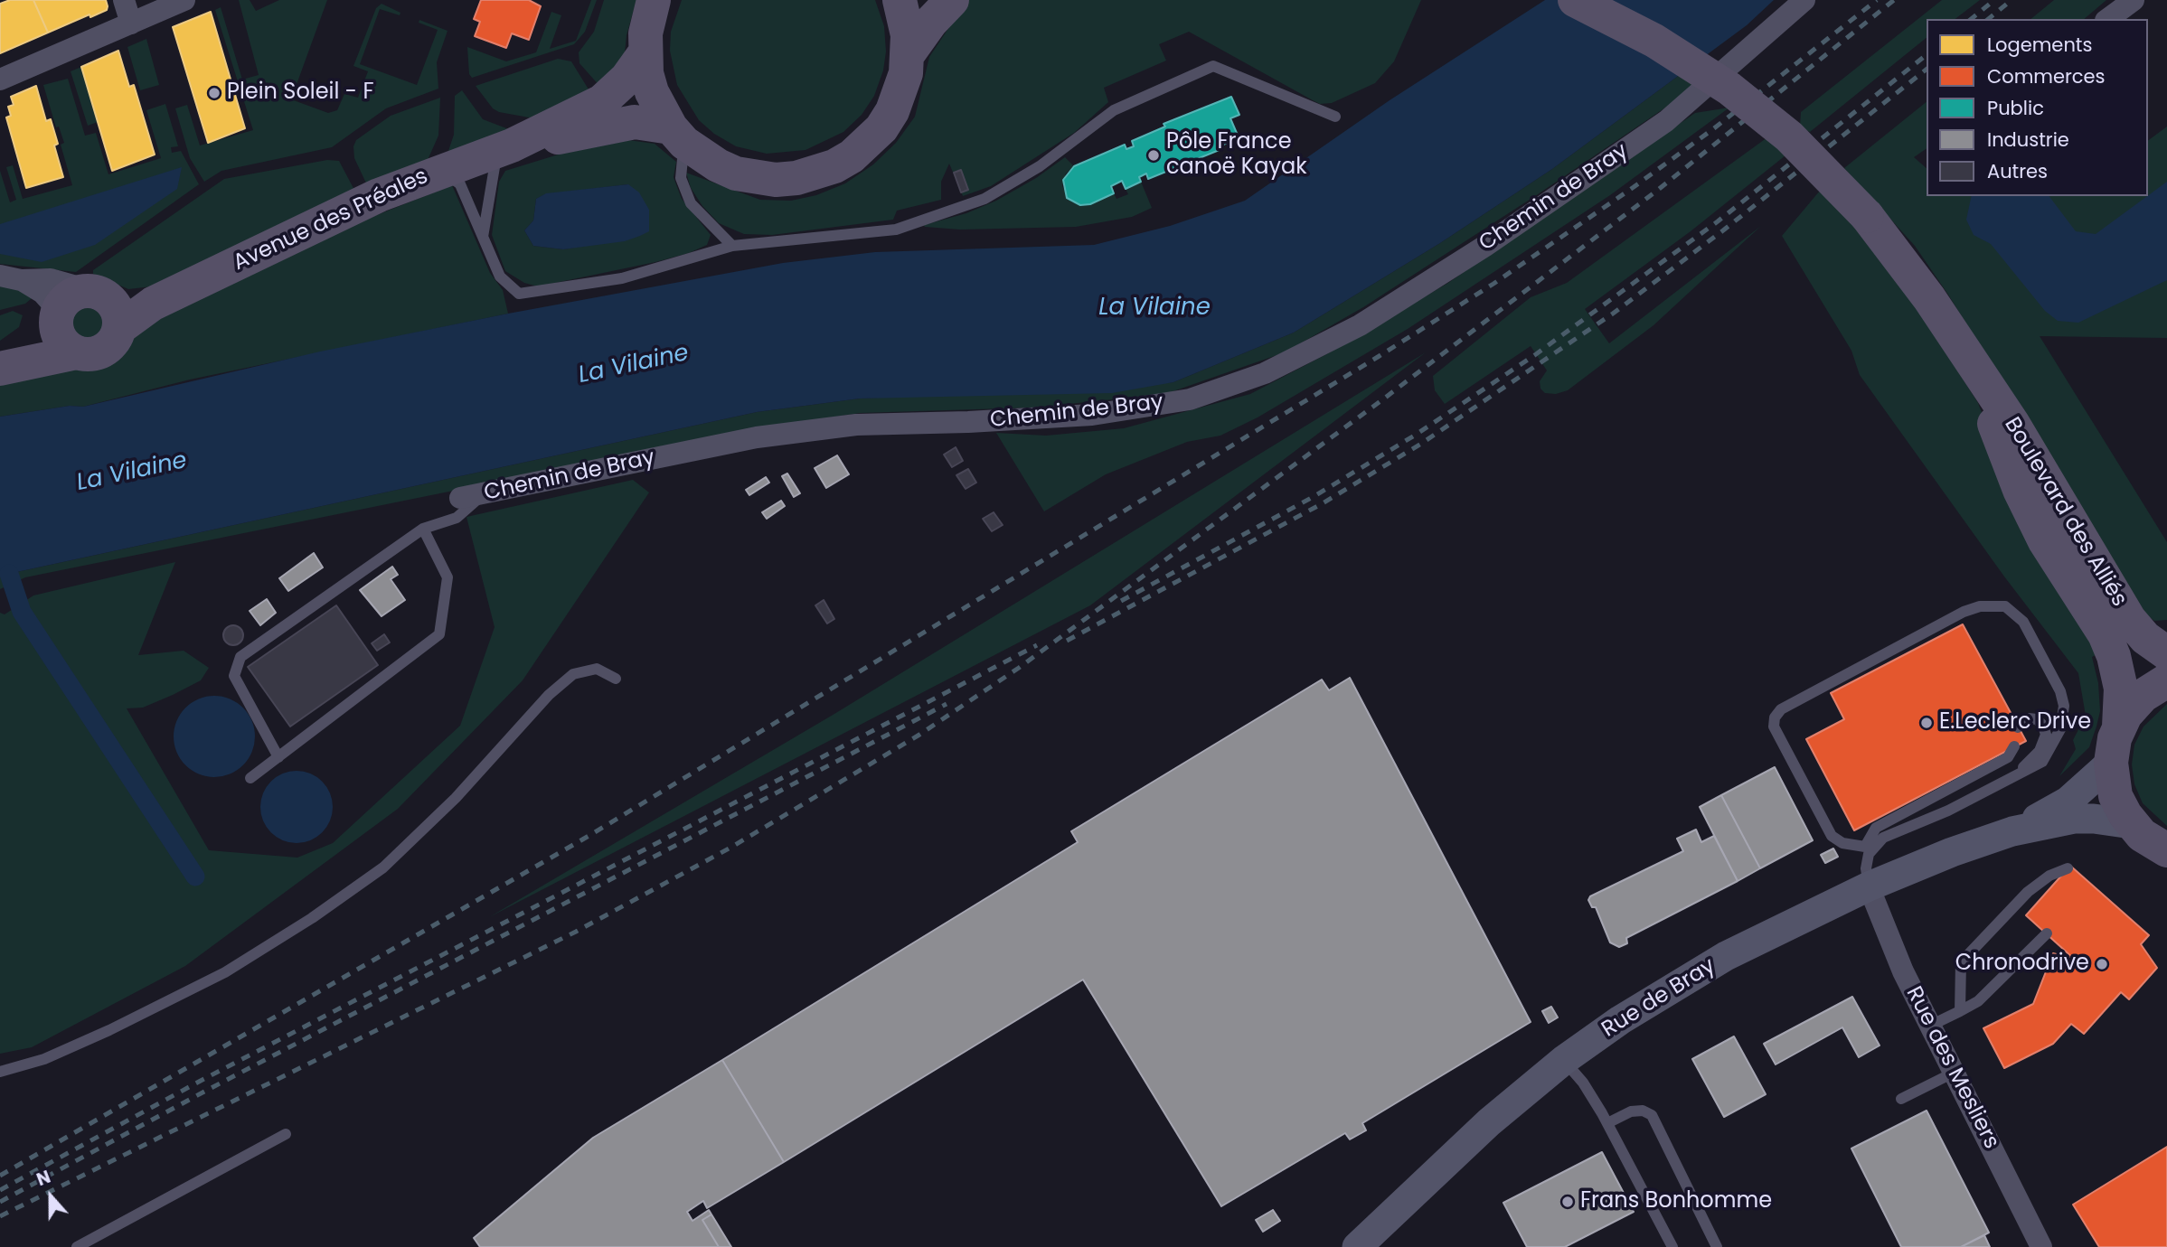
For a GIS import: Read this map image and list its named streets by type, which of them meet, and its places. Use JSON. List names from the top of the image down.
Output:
{
  "streets": {
    "main road": ["Avenue des Préales", "Boulevard des Alliés"],
    "street": ["Chemin de Bray", "Rue de Bray", "Rue des Mesliers"]
  },
  "crossings": [
    ["Rue de Bray", "Rue des Mesliers"]
  ],
  "water": ["La Vilaine"],
  "places": [
    "Plein Soleil - F",
    "Pôle France canoë Kayak",
    "E.Leclerc Drive",
    "Chronodrive",
    "Frans Bonhomme"
  ],
  "legend": [
    "Logements",
    "Commerces",
    "Public",
    "Industrie",
    "Autres"
  ],
  "north": "top"
}
